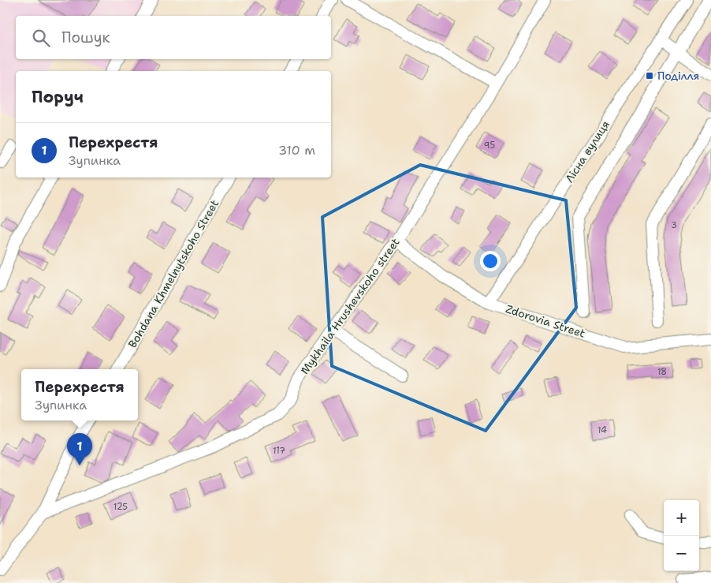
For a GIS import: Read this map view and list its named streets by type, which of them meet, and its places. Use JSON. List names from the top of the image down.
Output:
{
  "streets": {
    "street": [
      "Лісна вулиця",
      "Bohdana Khmelnytskoho Street",
      "Mykhaila Hrushevskoho street",
      "Zdorovia Street"
    ]
  },
  "crossings": [
    ["Лісна вулиця", "Zdorovia Street"],
    ["Mykhaila Hrushevskoho street", "Zdorovia Street"]
  ],
  "places": {
    "transit": ["Поділля"]
  },
  "house_numbers": [
    "95",
    "3",
    "18",
    "14",
    "117",
    "125"
  ],
  "page": {
    "search": "Пошук",
    "heading": "Поруч",
    "list": [
      {
        "mark": "1",
        "name": "Перехрестя",
        "note": "Зупинка",
        "value": "310 m"
      }
    ],
    "popup": ["Перехрестя", "Зупинка"],
    "pins": "1",
    "map_buttons": ["+", "−"]
  }
}
